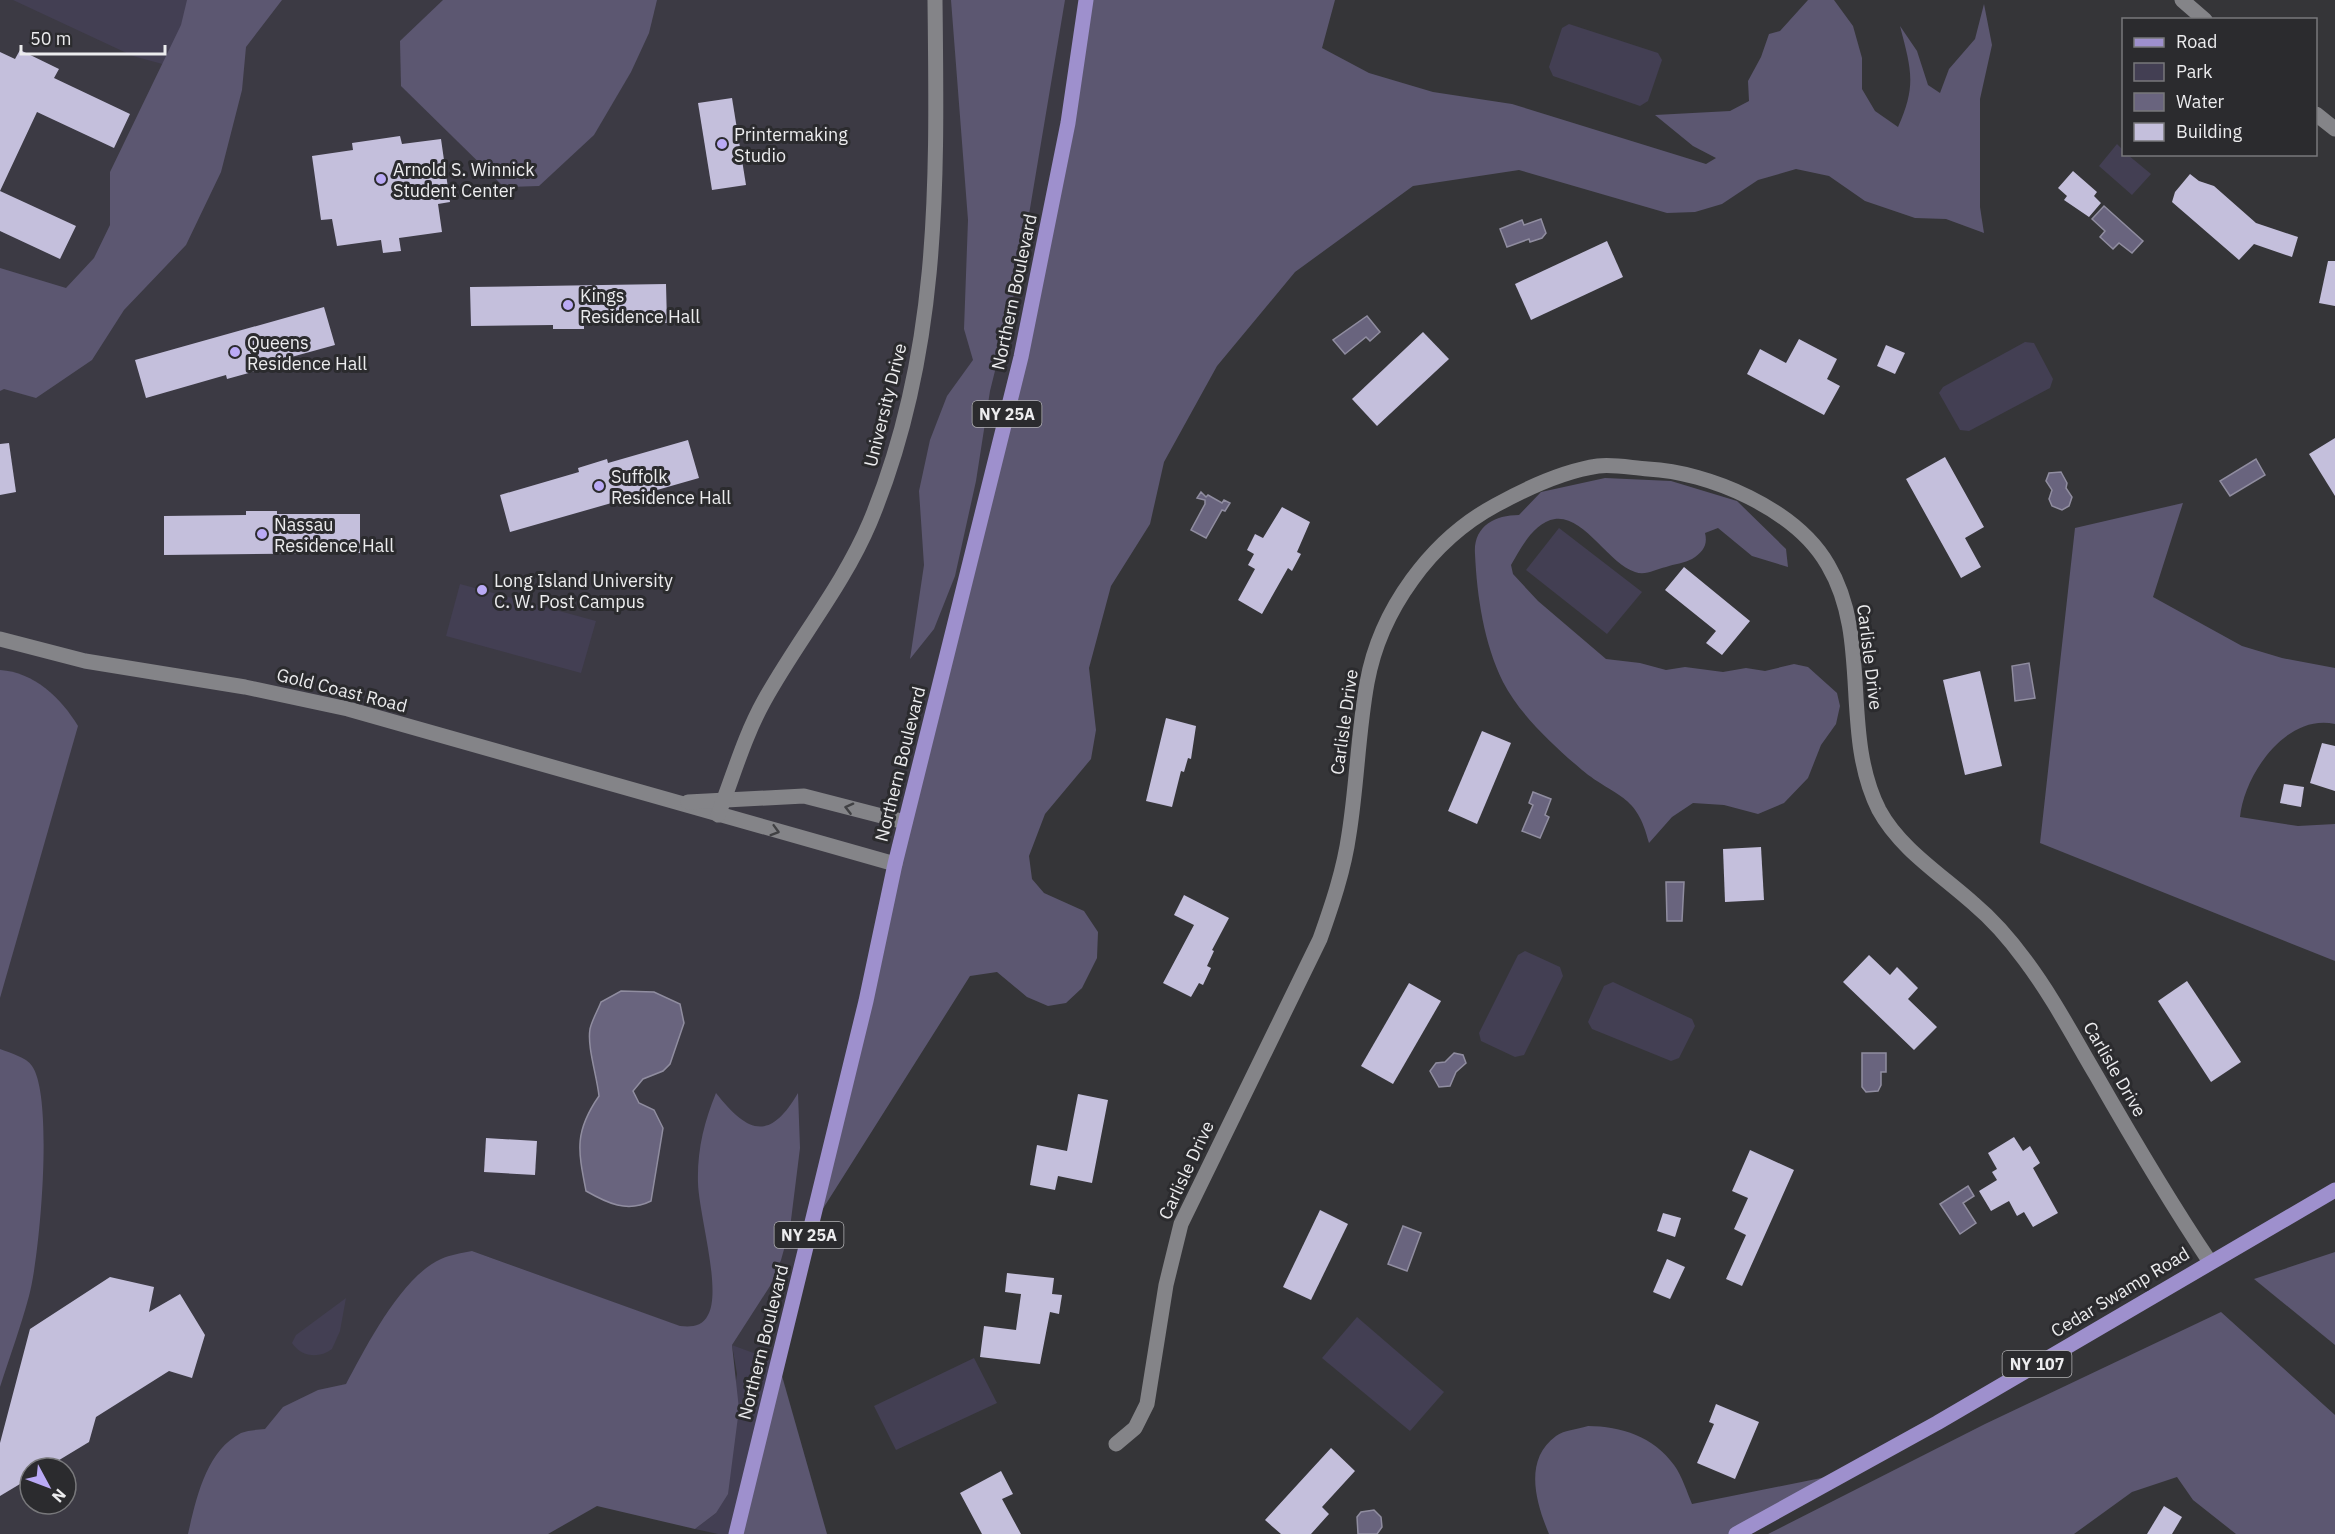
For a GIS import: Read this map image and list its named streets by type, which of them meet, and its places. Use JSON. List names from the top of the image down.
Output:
{
  "streets": {
    "main road": [
      "Northern Boulevard",
      "NY 25A",
      "Cedar Swamp Road",
      "NY 107"
    ],
    "street": ["University Drive", "Carlisle Drive", "Gold Coast Road"]
  },
  "crossings": [
    ["Northern Boulevard", "Gold Coast Road"],
    ["University Drive", "Gold Coast Road"],
    ["Carlisle Drive", "Cedar Swamp Road"]
  ],
  "places": [
    "Printermaking Studio",
    "Arnold S. Winnick Student Center",
    "Kings Residence Hall",
    "Queens Residence Hall",
    "Suffolk Residence Hall",
    "Nassau Residence Hall",
    "Long Island University C. W. Post Campus"
  ],
  "legend": [
    "Road",
    "Park",
    "Water",
    "Building"
  ],
  "scale_bar": "50 m",
  "north": "bottom right"
}
